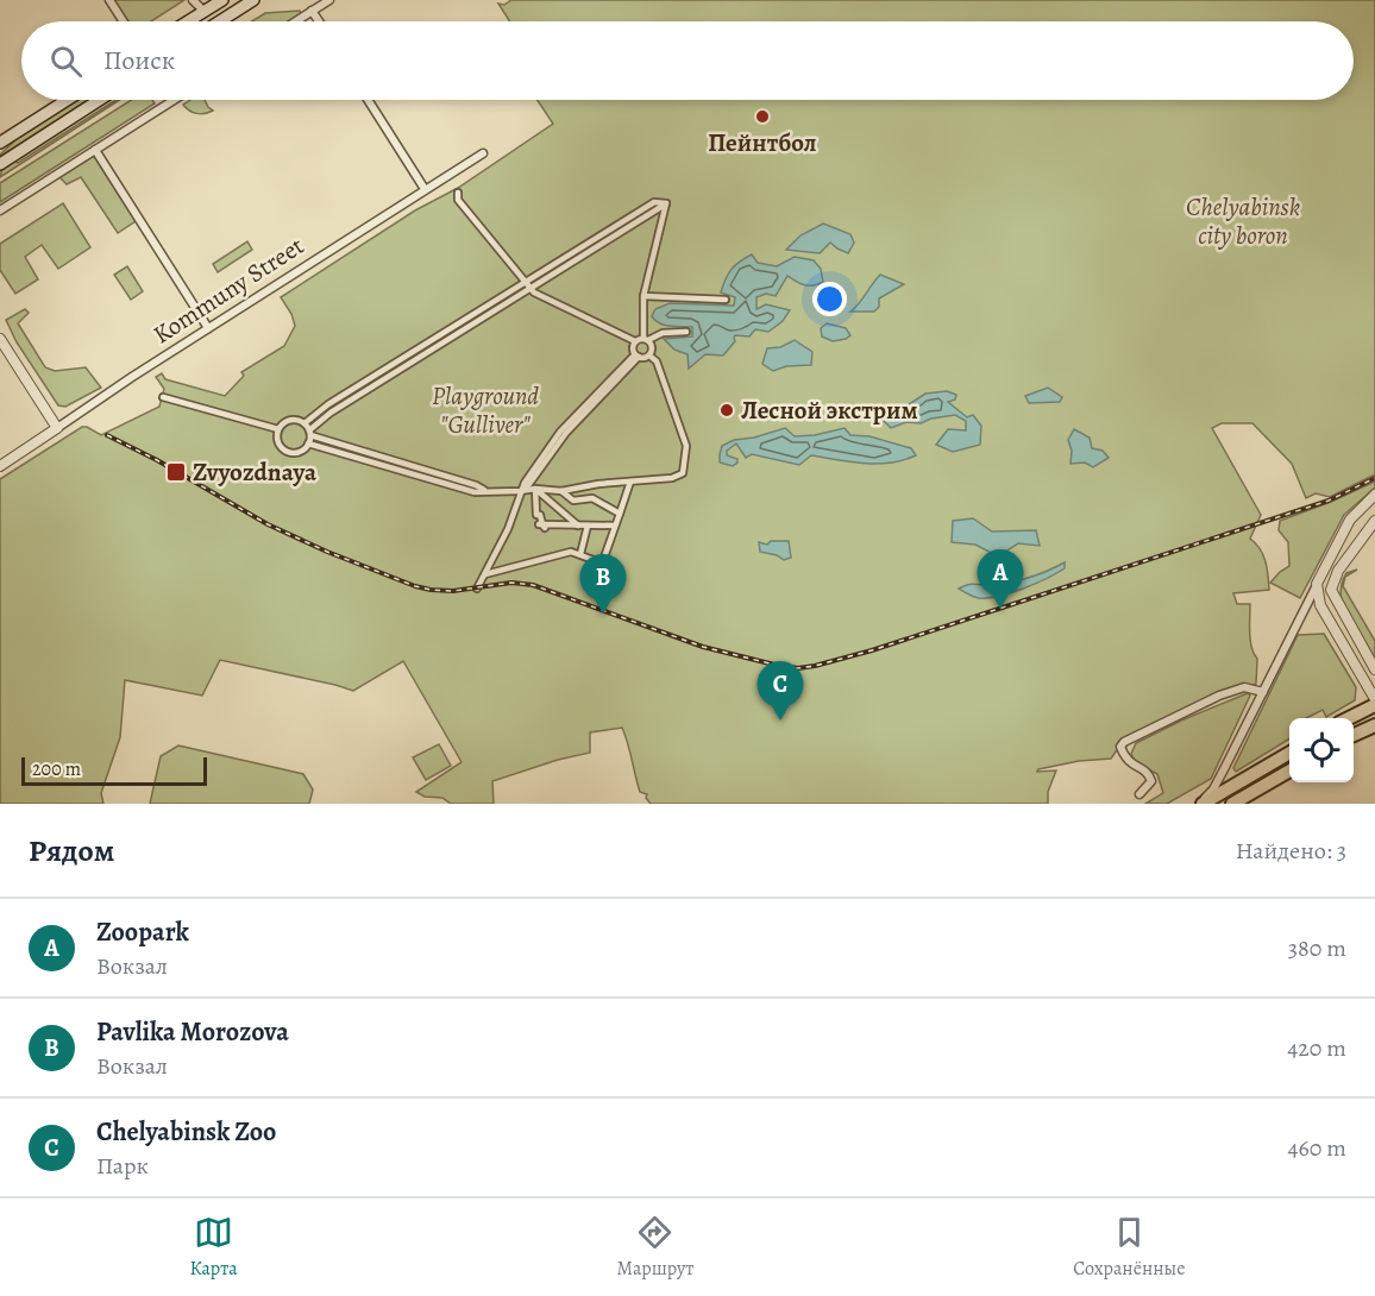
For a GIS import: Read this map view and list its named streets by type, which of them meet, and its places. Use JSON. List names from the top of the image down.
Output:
{
  "streets": {
    "street": ["Kommuny Street"]
  },
  "parks": ["Chelyabinsk city boron", "Playground \"Gulliver\""],
  "places": {
    "other": ["Пейнтбол", "Лесной экстрим"],
    "transit": ["Zvyozdnaya"]
  },
  "scale_bar": "200 m",
  "page": {
    "search": "Поиск",
    "pins": ["A", "B", "C"],
    "scale": "200 m",
    "heading": ["Рядом", "Найдено: 3"],
    "list": [
      {
        "mark": "A",
        "name": "Zoopark",
        "note": "Вокзал",
        "value": "380 m"
      },
      {
        "mark": "B",
        "name": "Pavlika Morozova",
        "note": "Вокзал",
        "value": "420 m"
      },
      {
        "mark": "C",
        "name": "Chelyabinsk Zoo",
        "note": "Парк",
        "value": "460 m"
      }
    ],
    "nav": ["Карта", "Маршрут", "Сохранённые"]
  }
}
